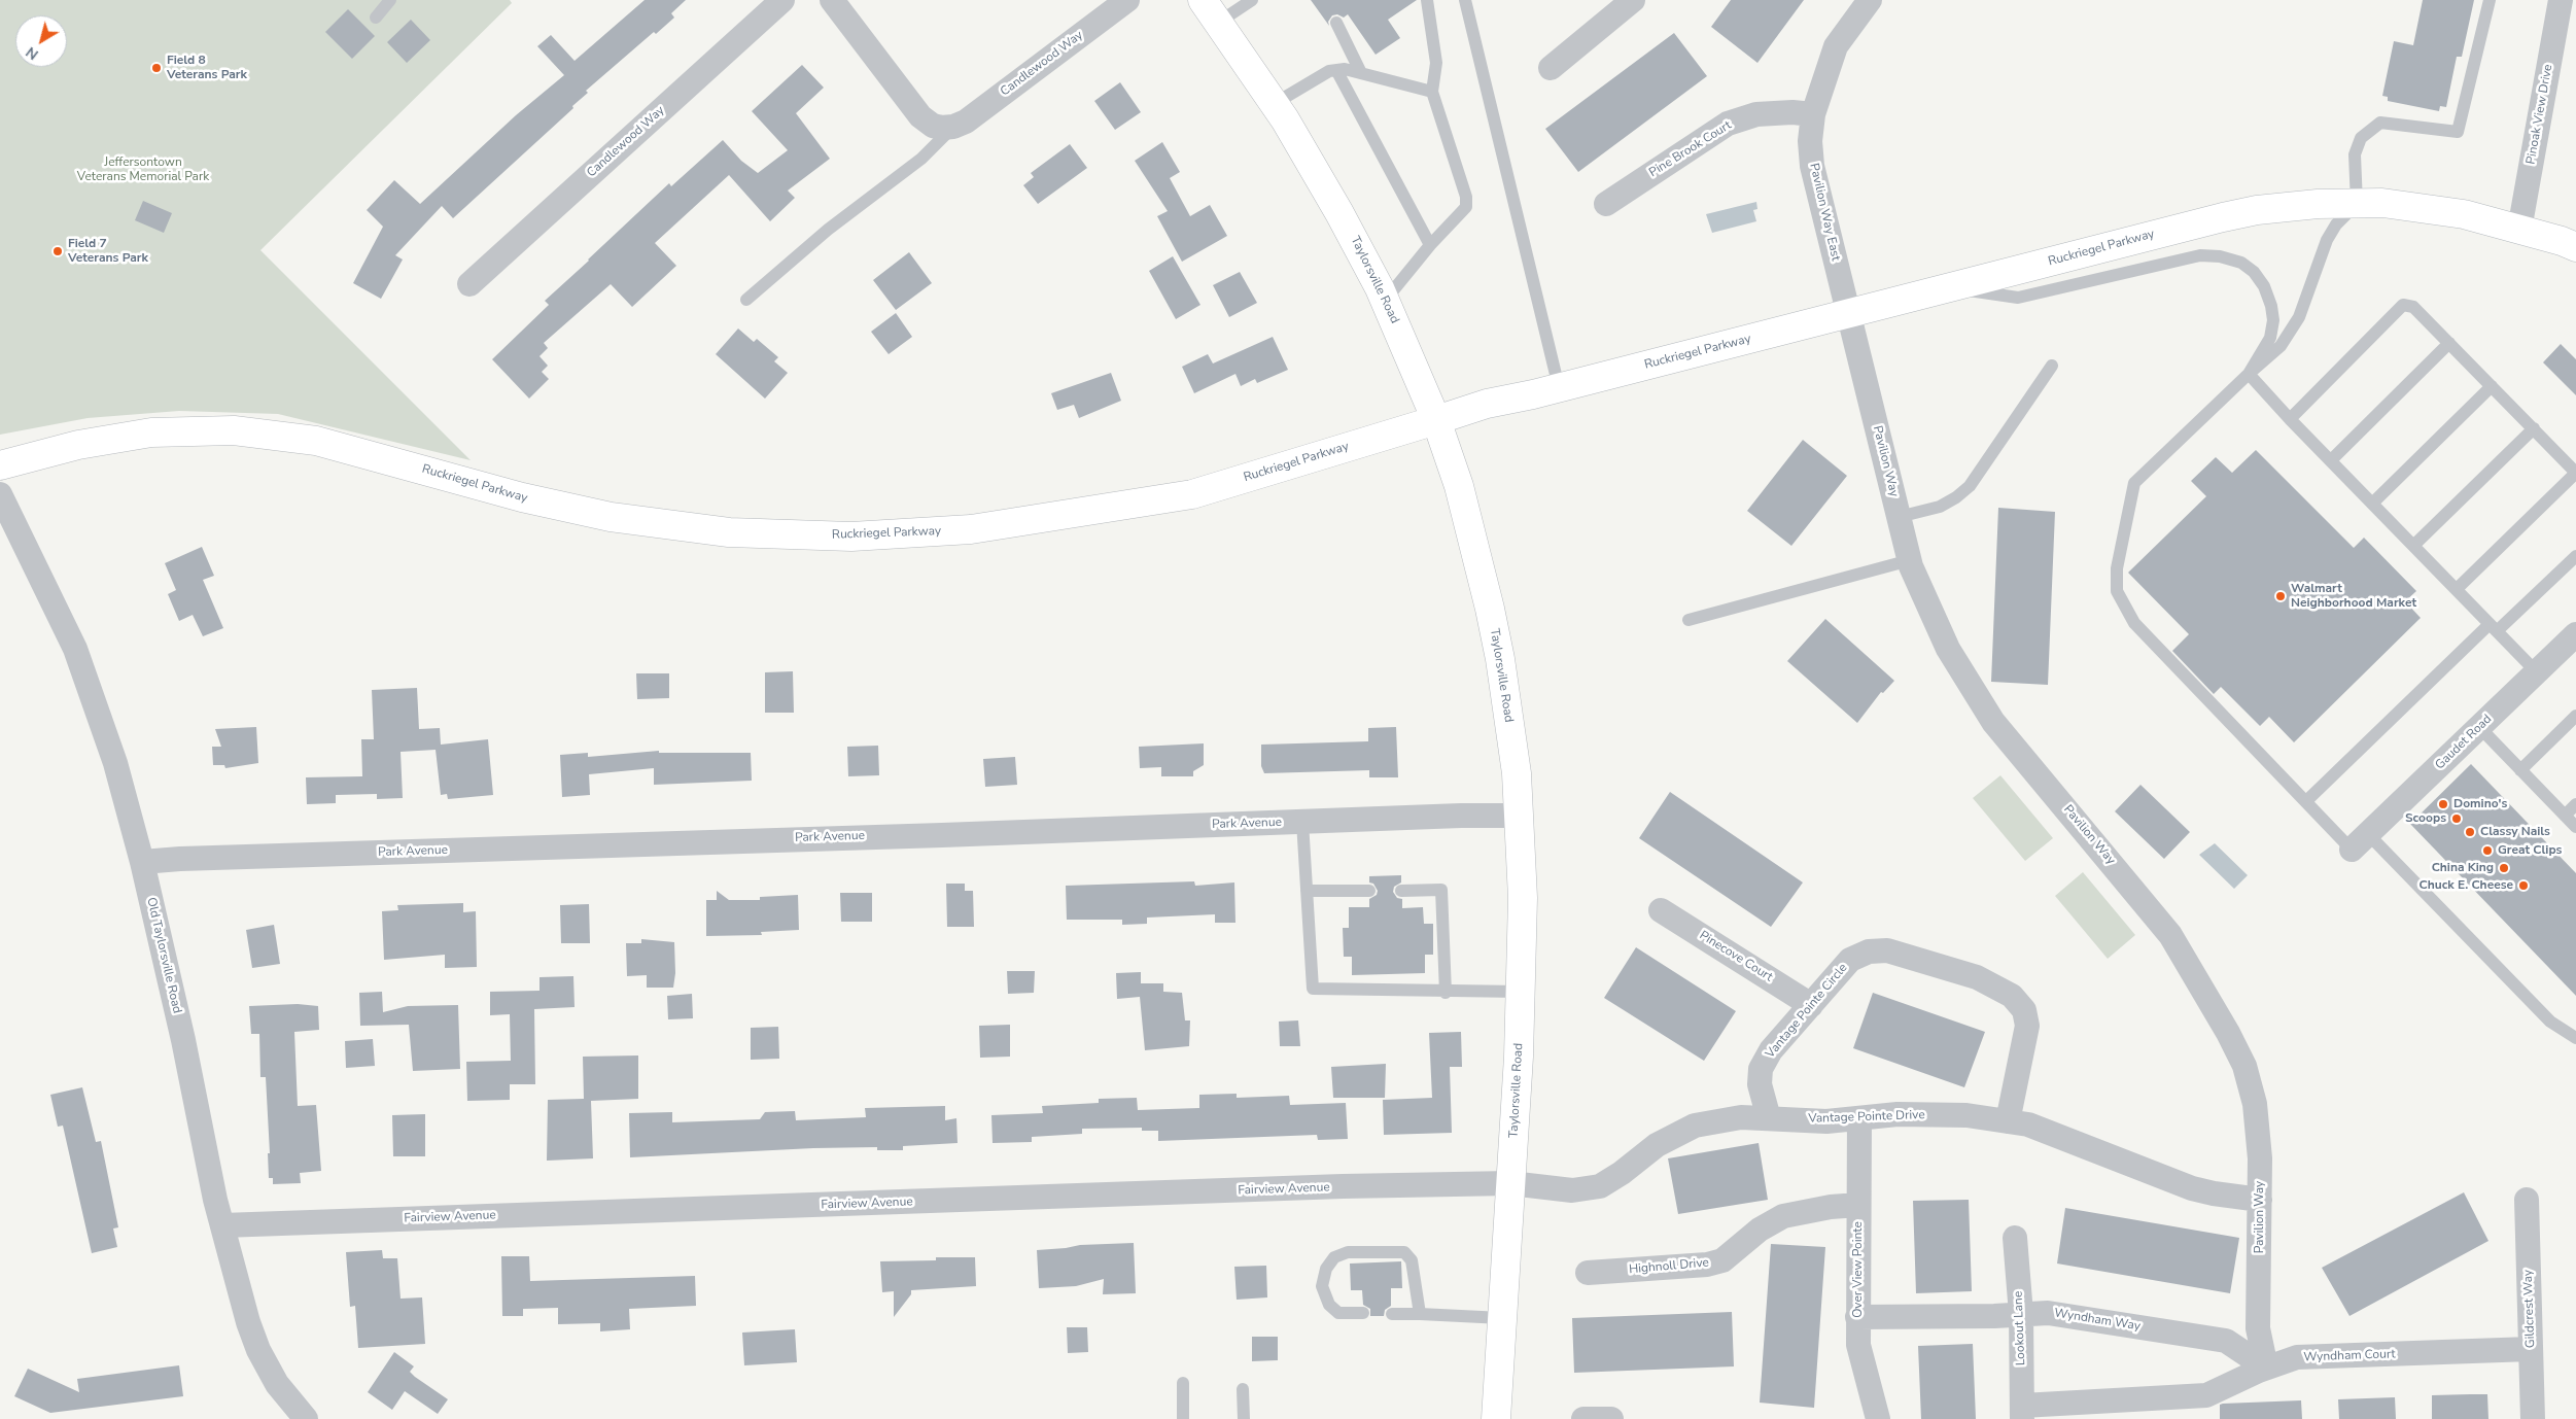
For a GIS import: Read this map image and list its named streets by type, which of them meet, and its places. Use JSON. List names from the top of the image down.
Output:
{
  "streets": {
    "main road": ["Ruckriegel Parkway", "Taylorsville Road"],
    "street": [
      "Candlewood Way",
      "Pinoak View Drive",
      "Pine Brook Court",
      "Pavilion Way East",
      "Pavilion Way",
      "Gaudet Road",
      "Park Avenue",
      "Old Taylorsville Road",
      "Pinecove Court",
      "Vantage Pointe Circle",
      "Vantage Pointe Drive",
      "Fairview Avenue",
      "Highnoll Drive",
      "Over View Pointe",
      "Gildcrest Way",
      "Wyndham Way",
      "Lookout Lane",
      "Wyndham Court"
    ]
  },
  "crossings": [
    ["Pinoak View Drive", "Ruckriegel Parkway"],
    ["Pine Brook Court", "Pavilion Way East"],
    ["Pavilion Way East", "Ruckriegel Parkway"],
    ["Pavilion Way East", "Pavilion Way"],
    ["Ruckriegel Parkway", "Taylorsville Road"],
    ["Ruckriegel Parkway", "Pavilion Way"],
    ["Taylorsville Road", "Park Avenue"],
    ["Taylorsville Road", "Vantage Pointe Drive"],
    ["Taylorsville Road", "Fairview Avenue"],
    ["Pavilion Way", "Vantage Pointe Drive"],
    ["Pavilion Way", "Wyndham Way"],
    ["Pavilion Way", "Wyndham Court"],
    ["Park Avenue", "Old Taylorsville Road"],
    ["Old Taylorsville Road", "Fairview Avenue"],
    ["Pinecove Court", "Vantage Pointe Circle"],
    ["Vantage Pointe Circle", "Vantage Pointe Drive"],
    ["Vantage Pointe Drive", "Fairview Avenue"],
    ["Vantage Pointe Drive", "Over View Pointe"],
    ["Highnoll Drive", "Over View Pointe"],
    ["Over View Pointe", "Wyndham Way"],
    ["Gildcrest Way", "Wyndham Court"],
    ["Wyndham Way", "Lookout Lane"],
    ["Wyndham Way", "Wyndham Court"],
    ["Lookout Lane", "Wyndham Court"]
  ],
  "parks": ["Jeffersontown Veterans Memorial Park"],
  "places": [
    "Field 8 Veterans Park",
    "Field 7 Veterans Park",
    "Walmart Neighborhood Market",
    "Domino's",
    "Scoops",
    "Classy Nails",
    "Great Clips",
    "China King",
    "Chuck E. Cheese"
  ],
  "north": "bottom left"
}
